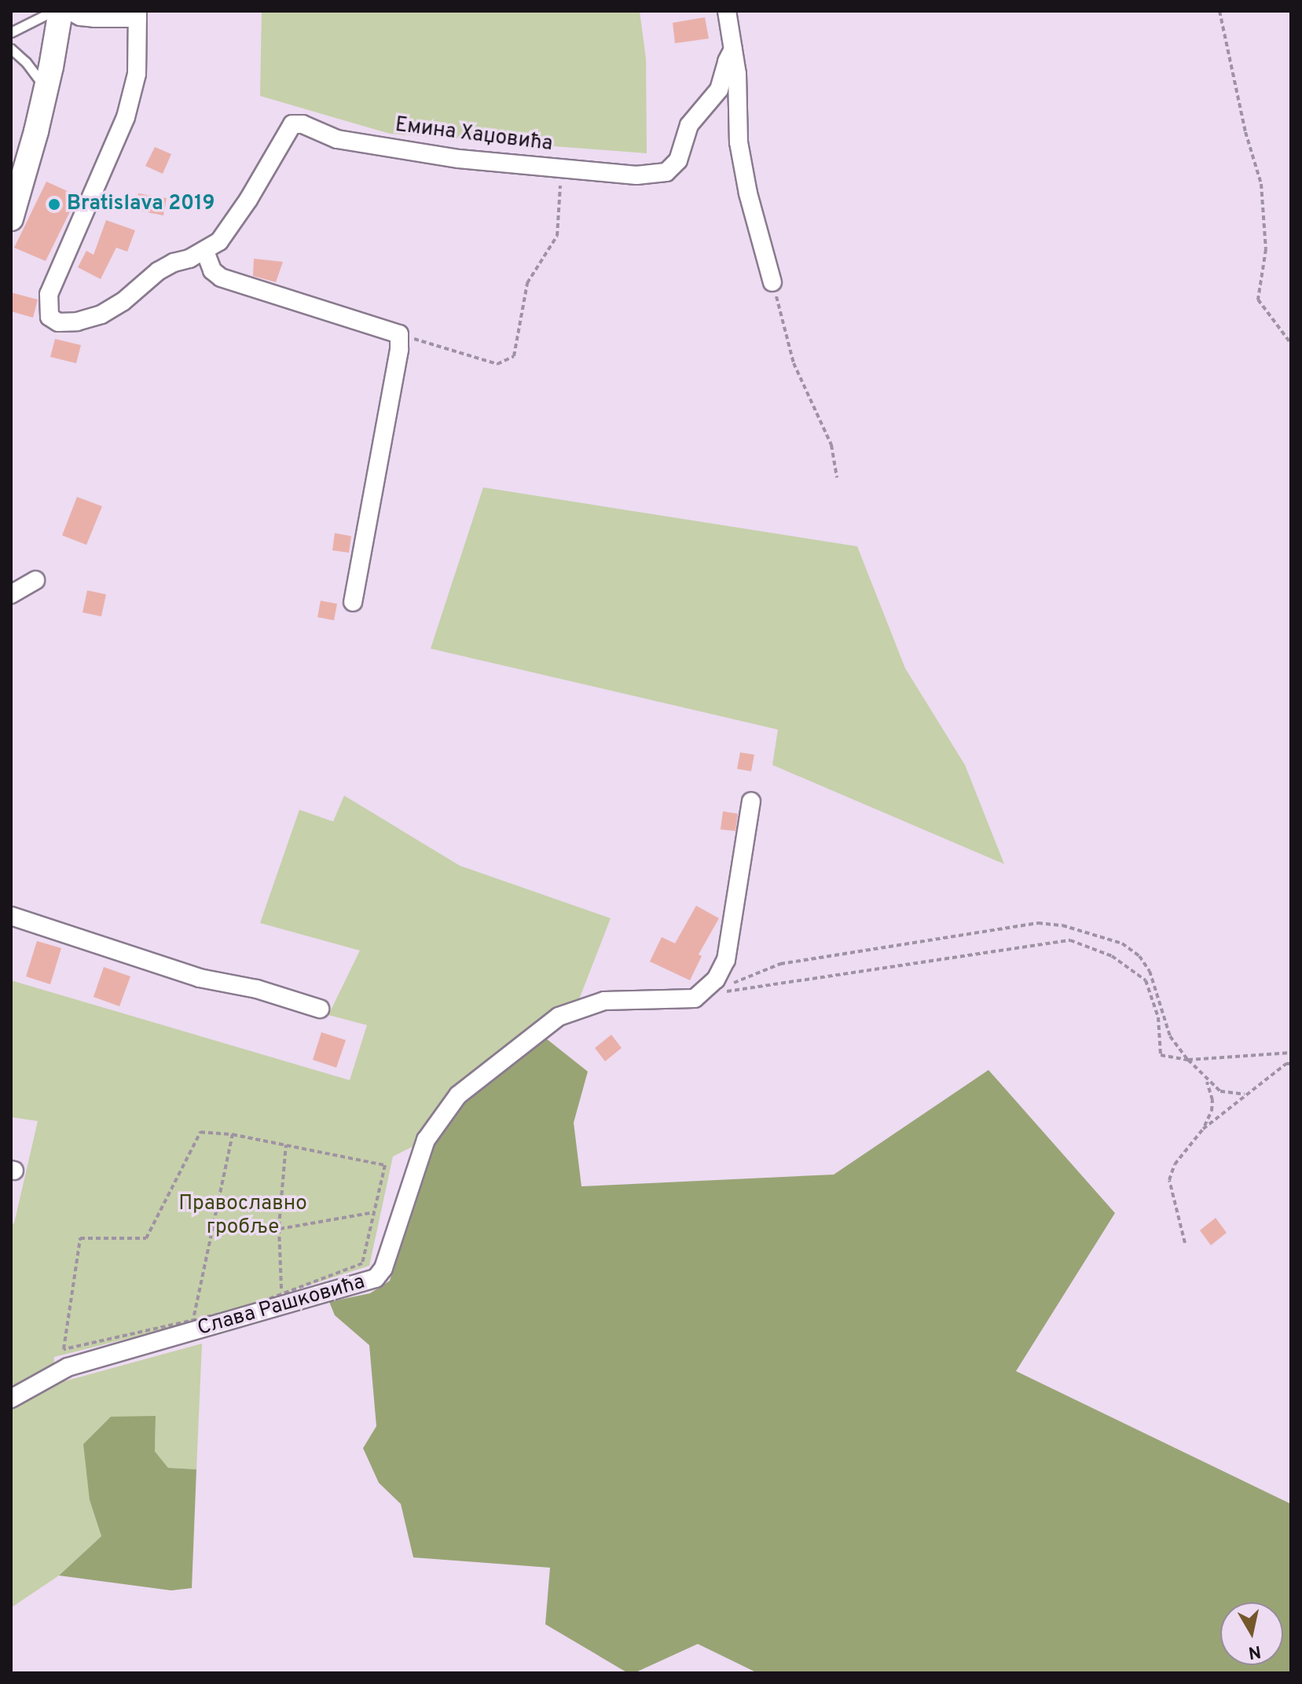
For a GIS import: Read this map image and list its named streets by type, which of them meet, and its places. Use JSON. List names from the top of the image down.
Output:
{
  "streets": {
    "street": ["Емина Хаџовића", "Слава Рашковића"]
  },
  "parks": ["Православно гробље"],
  "places": ["Bratislava 2019"],
  "north": "bottom"
}
